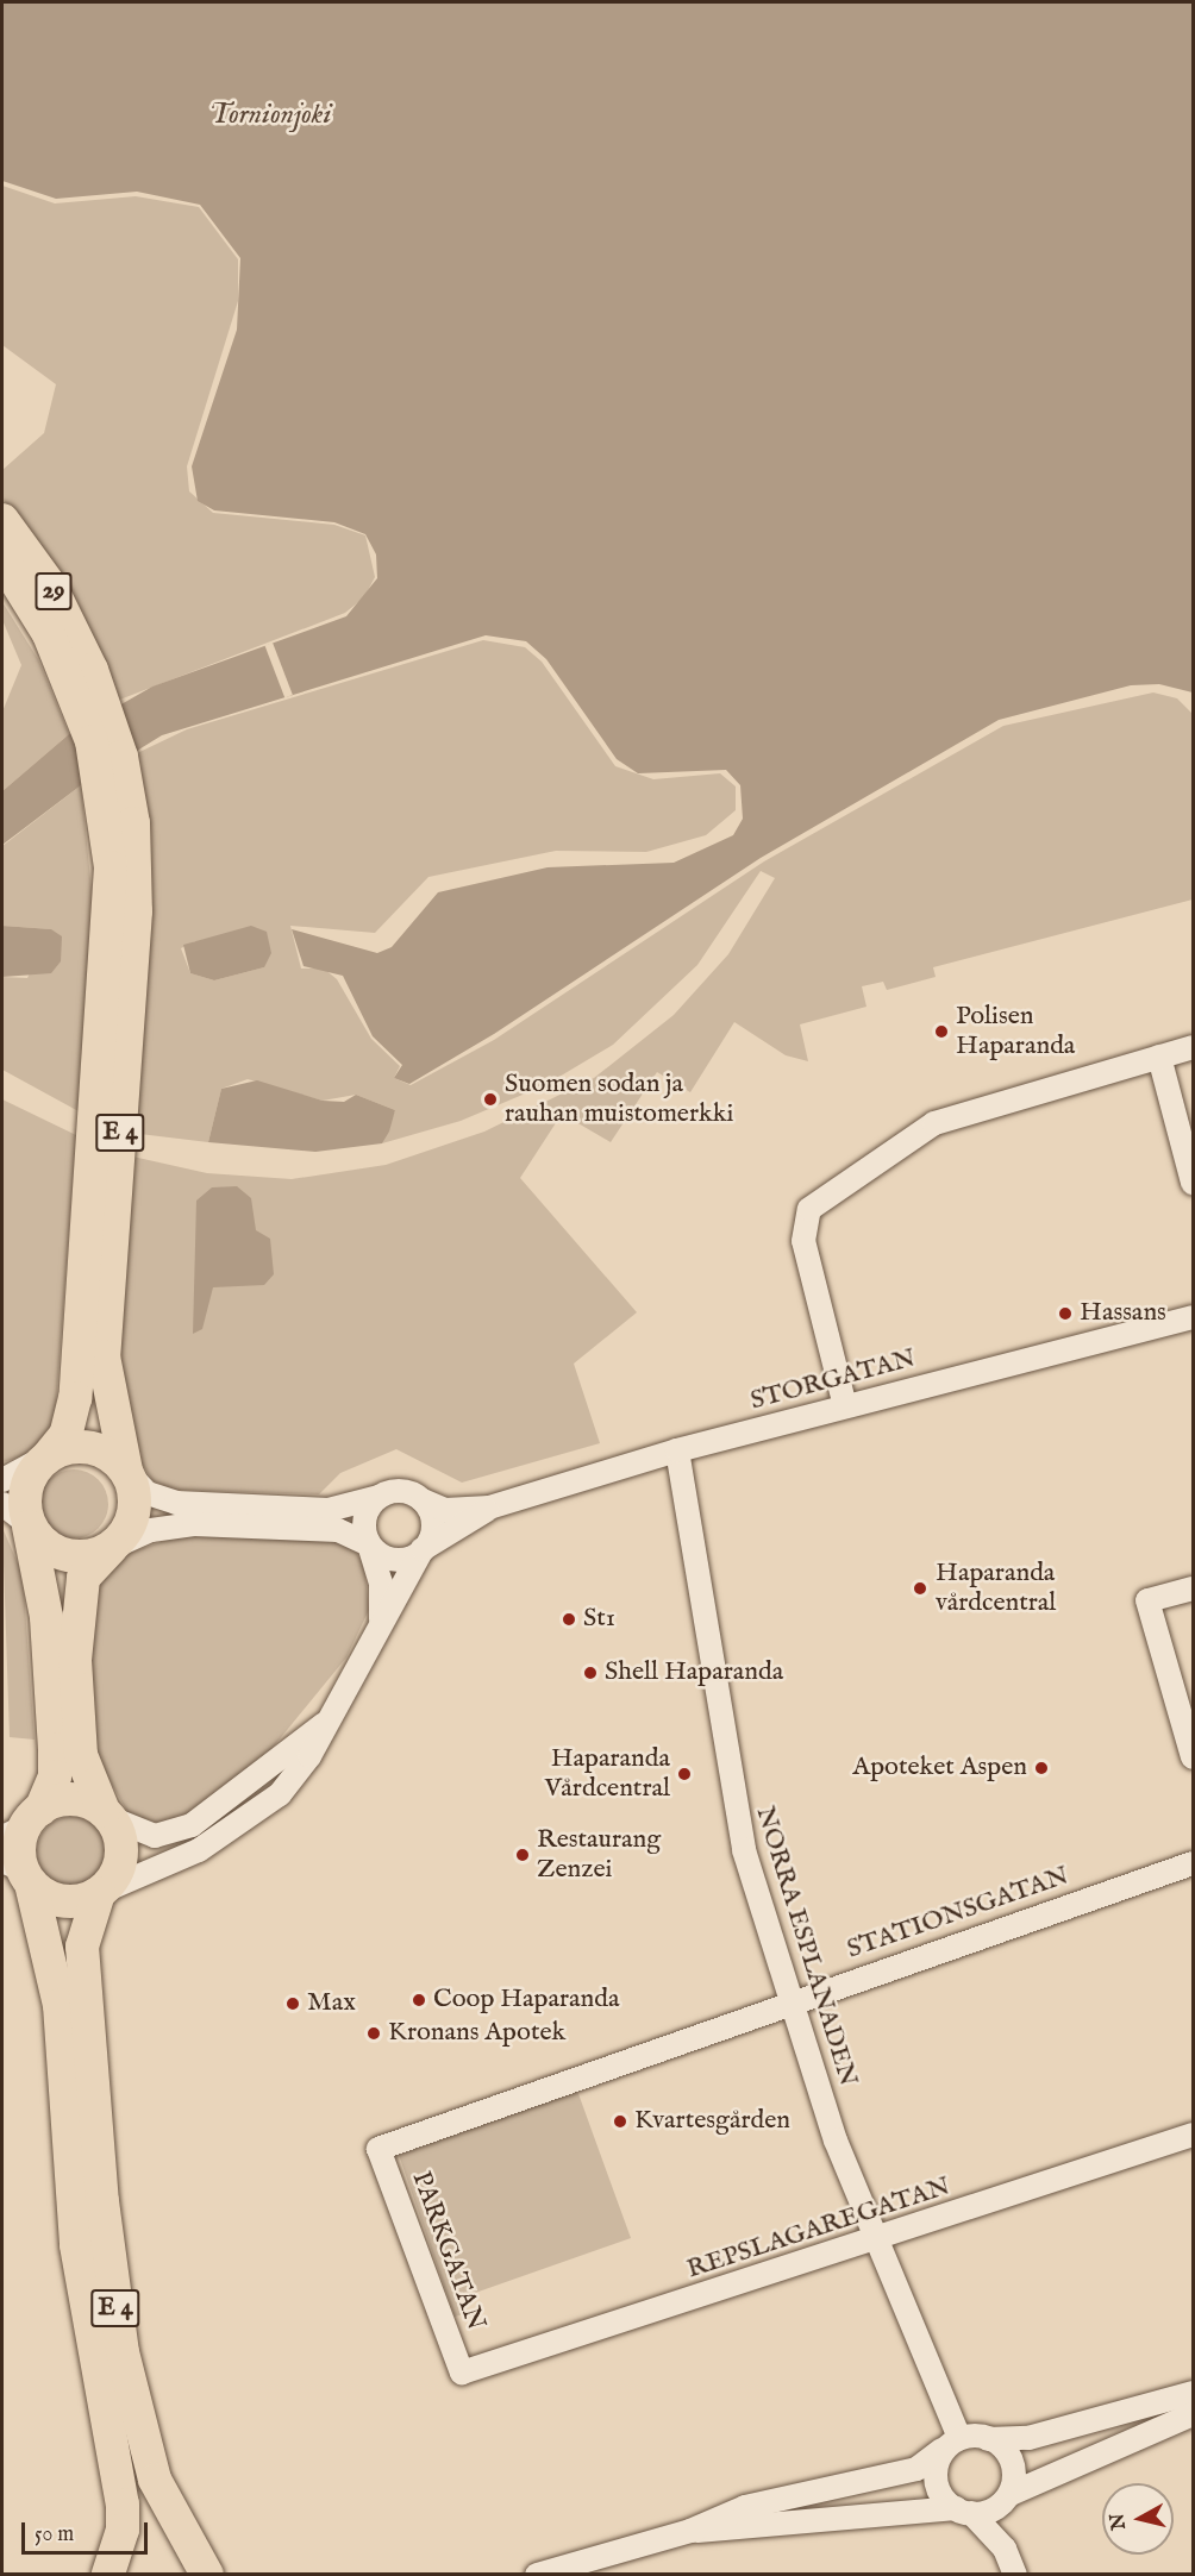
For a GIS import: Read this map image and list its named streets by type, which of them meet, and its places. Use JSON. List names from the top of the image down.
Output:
{
  "streets": {
    "highway": ["29", "E 4"],
    "street": [
      "STORGATAN",
      "STATIONSGATAN",
      "NORRA ESPLANADEN",
      "REPSLAGAREGATAN",
      "PARKGATAN"
    ]
  },
  "crossings": [
    ["29", "E 4"],
    ["E 4", "STORGATAN"],
    ["STORGATAN", "NORRA ESPLANADEN"],
    ["STATIONSGATAN", "NORRA ESPLANADEN"],
    ["STATIONSGATAN", "PARKGATAN"],
    ["NORRA ESPLANADEN", "REPSLAGAREGATAN"],
    ["REPSLAGAREGATAN", "PARKGATAN"]
  ],
  "water": ["Tornionjoki"],
  "places": [
    "Polisen Haparanda",
    "Suomen sodan ja rauhan muistomerkki",
    "Hassans",
    "Haparanda vårdcentral",
    "St1",
    "Shell Haparanda",
    "Apoteket Aspen",
    "Haparanda Vårdcentral",
    "Restaurang Zenzei",
    "Coop Haparanda",
    "Max",
    "Kronans Apotek",
    "Kvartesgården"
  ],
  "scale_bar": "50 m",
  "north": "left"
}
